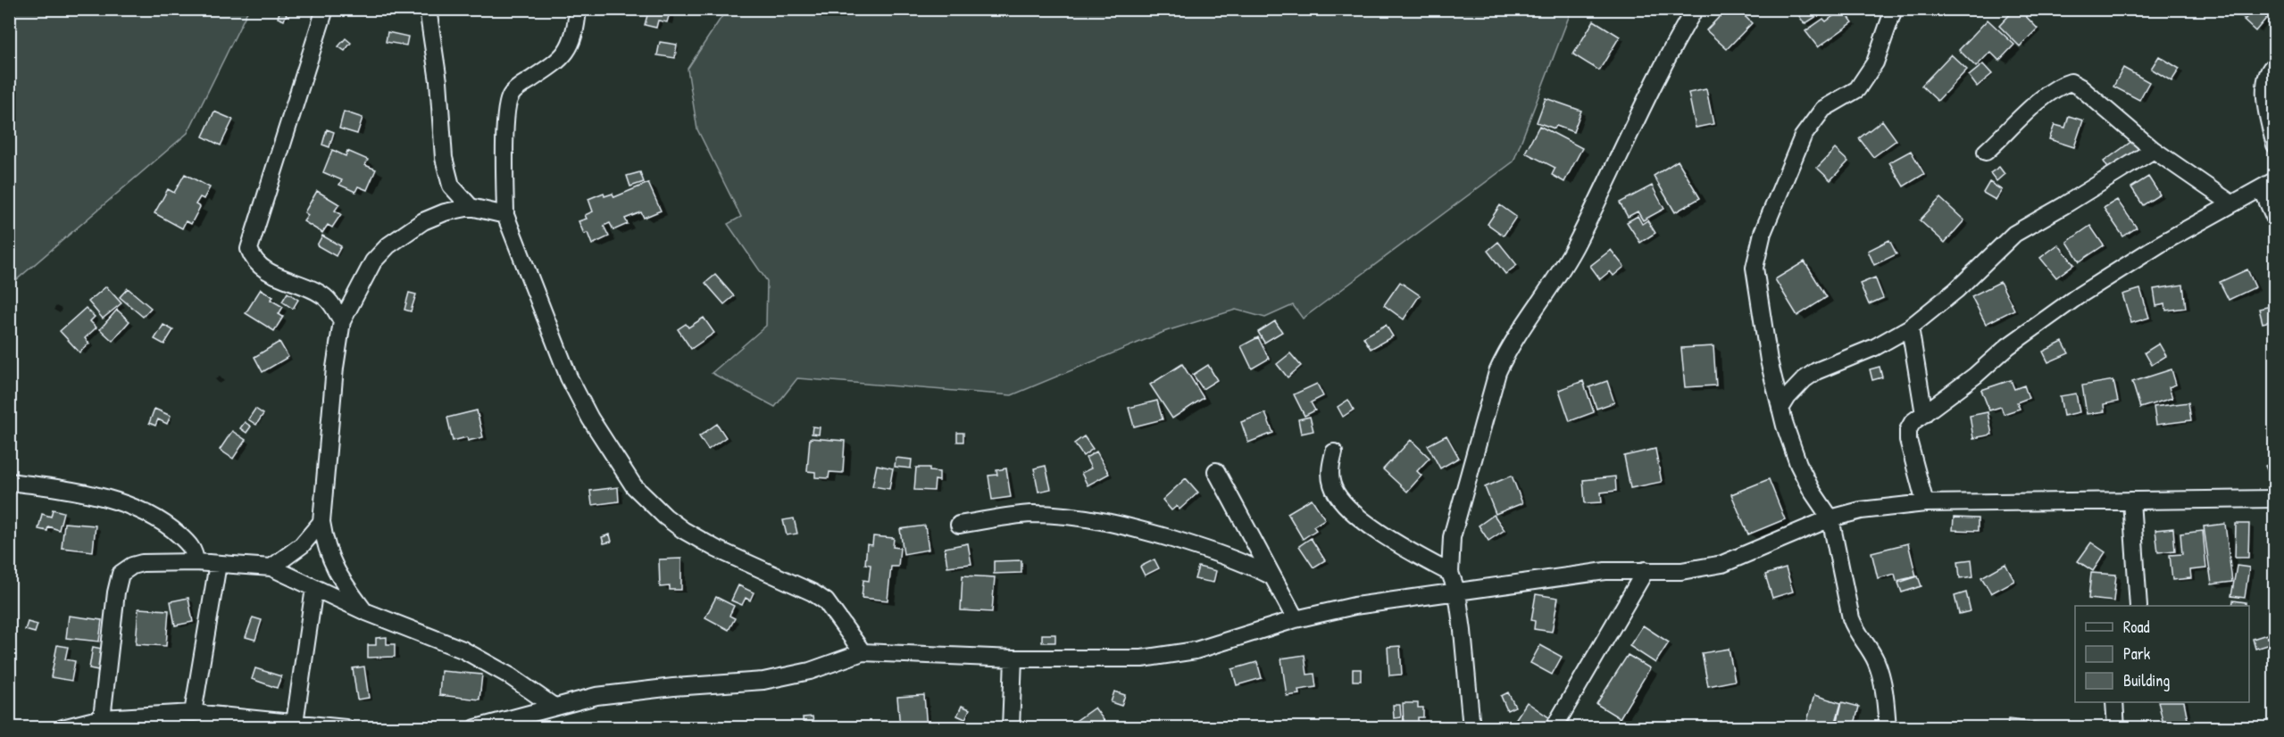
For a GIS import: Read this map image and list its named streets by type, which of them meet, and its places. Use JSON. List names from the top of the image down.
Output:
{
  "legend": ["Road", "Park", "Building"]
}
